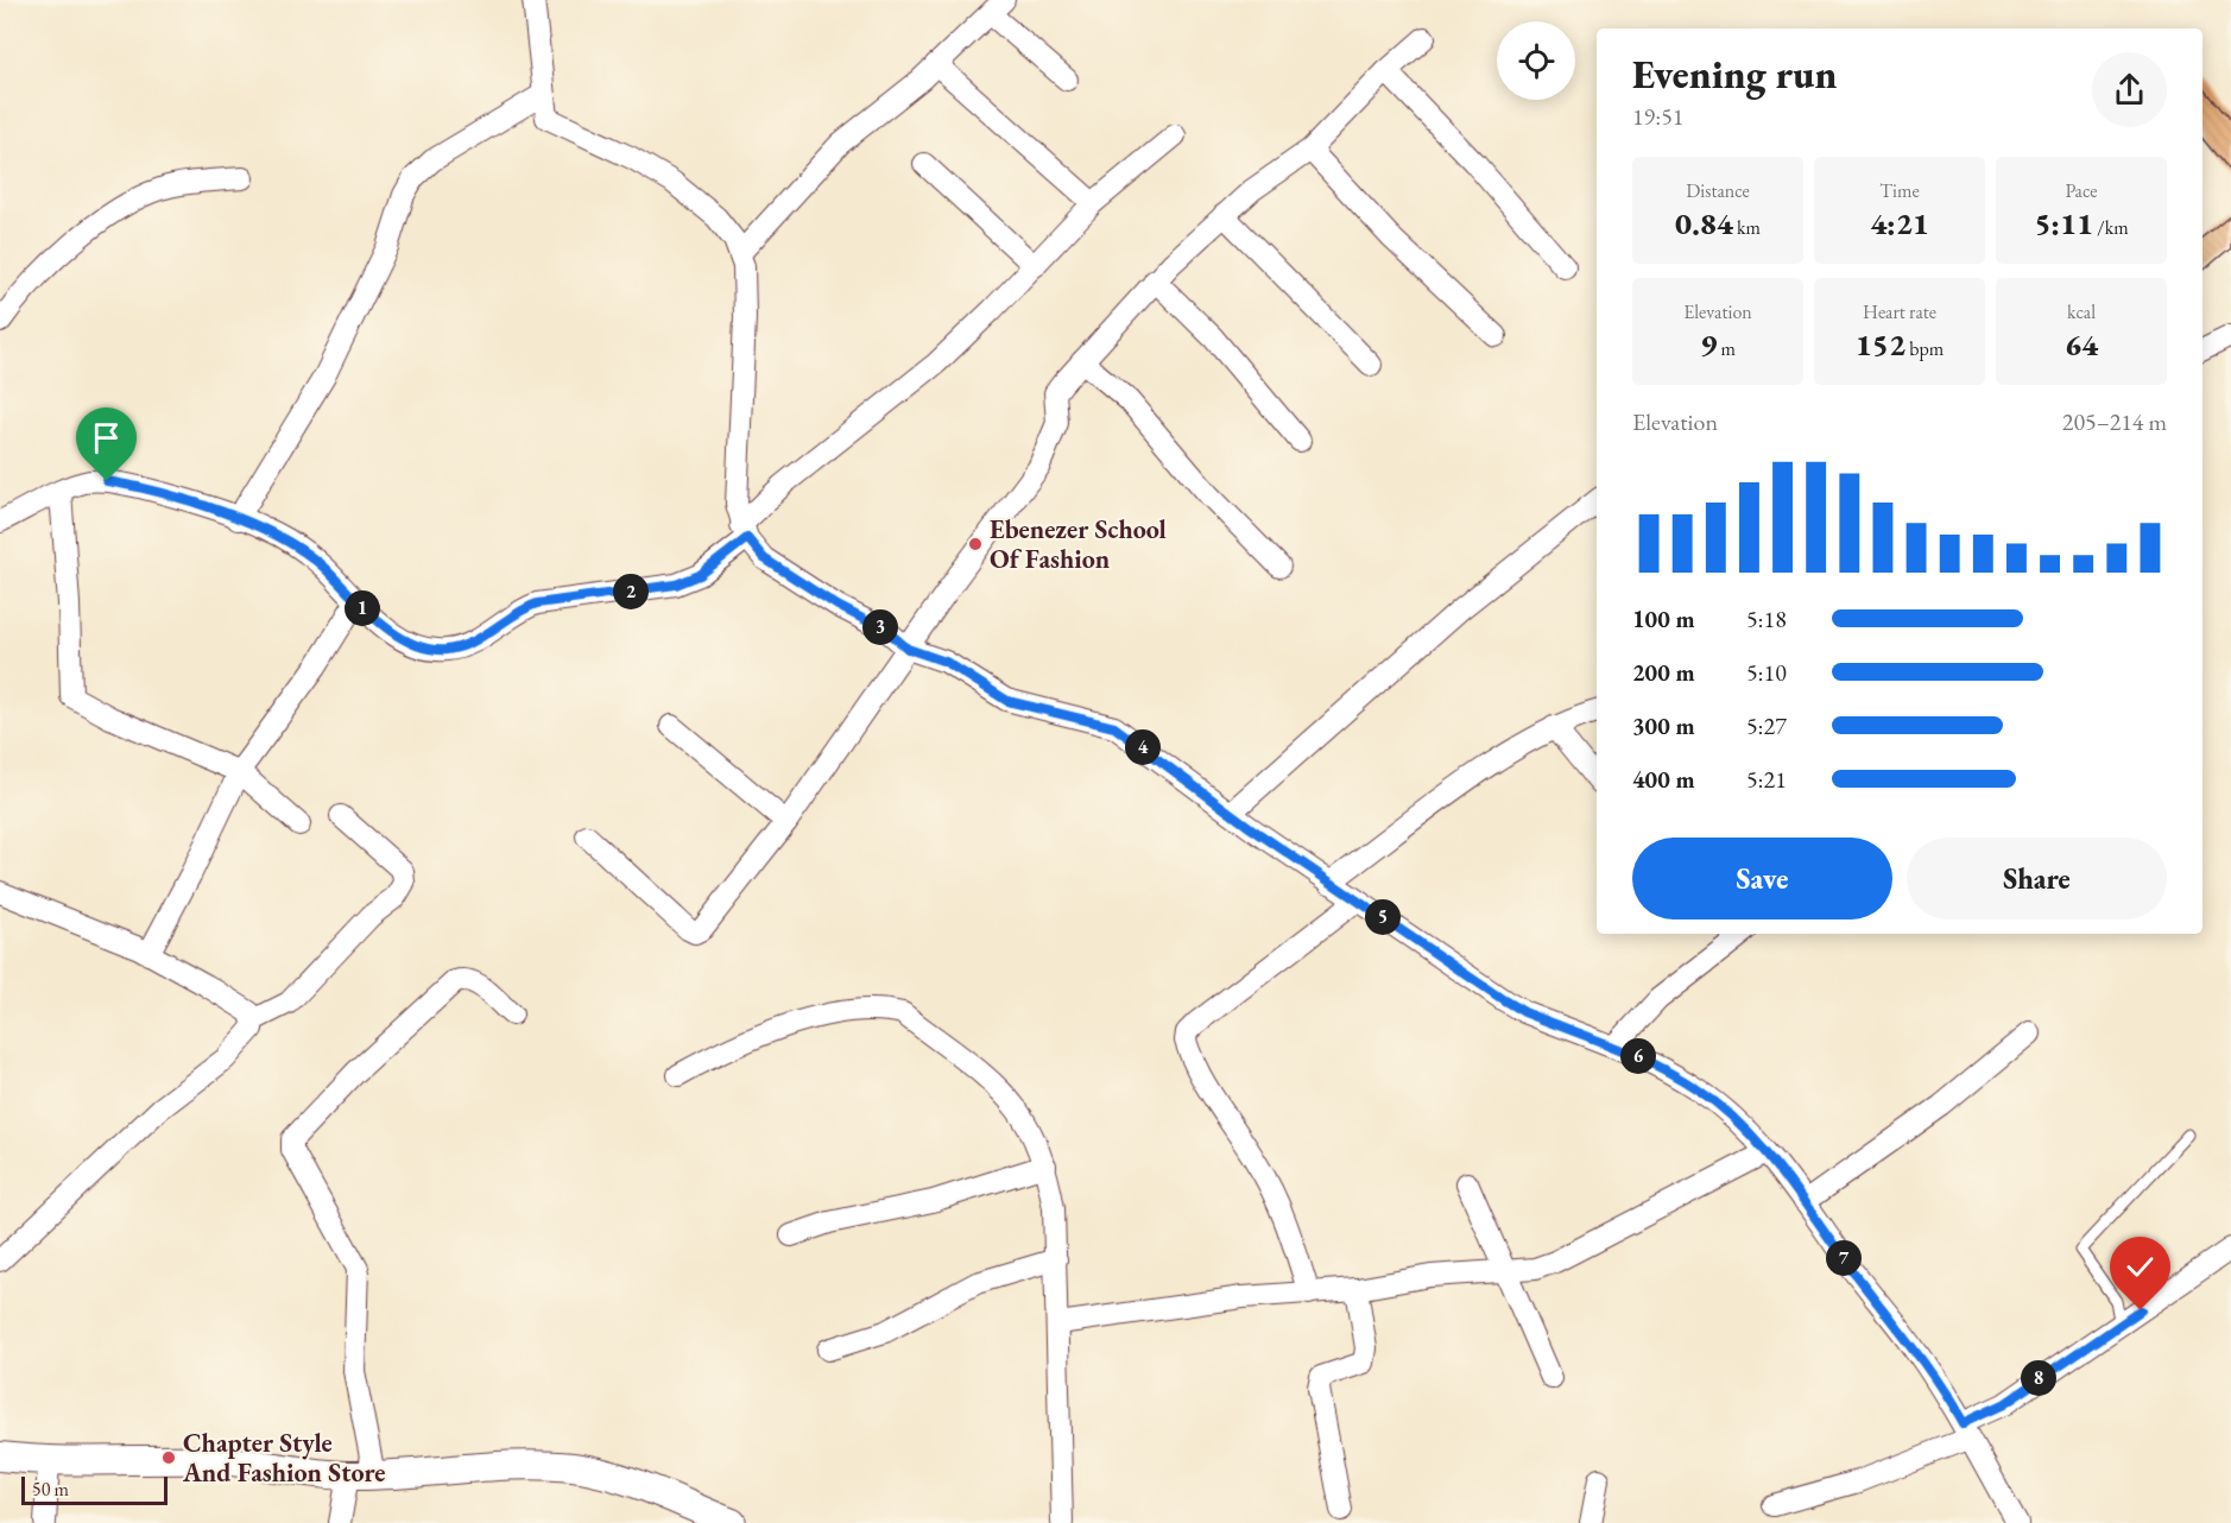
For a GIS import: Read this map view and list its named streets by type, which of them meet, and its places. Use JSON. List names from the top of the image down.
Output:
{
  "places": ["Ebenezer School Of Fashion", "Chapter Style And Fashion Store"],
  "scale_bar": "50 m",
  "page": {
    "heading": ["Evening run", "19:51"],
    "stats": [
      ["Distance", "0.84 km"],
      ["Time", "4:21"],
      ["Pace", "5:11 /km"],
      ["Elevation", "9 m"],
      ["Heart rate", "152 bpm"],
      ["kcal", "64"]
    ],
    "chart": ["Elevation", "205–214 m"],
    "pins": [
      "2",
      "1",
      "3",
      "4",
      "5",
      "6",
      "7",
      "8"
    ],
    "list": [
      {
        "name": "100 m",
        "note": "5:18"
      },
      {
        "name": "200 m",
        "note": "5:10"
      },
      {
        "name": "300 m",
        "note": "5:27"
      },
      {
        "name": "400 m",
        "note": "5:21"
      }
    ],
    "buttons": ["Save", "Share"],
    "scale": "50 m"
  }
}
